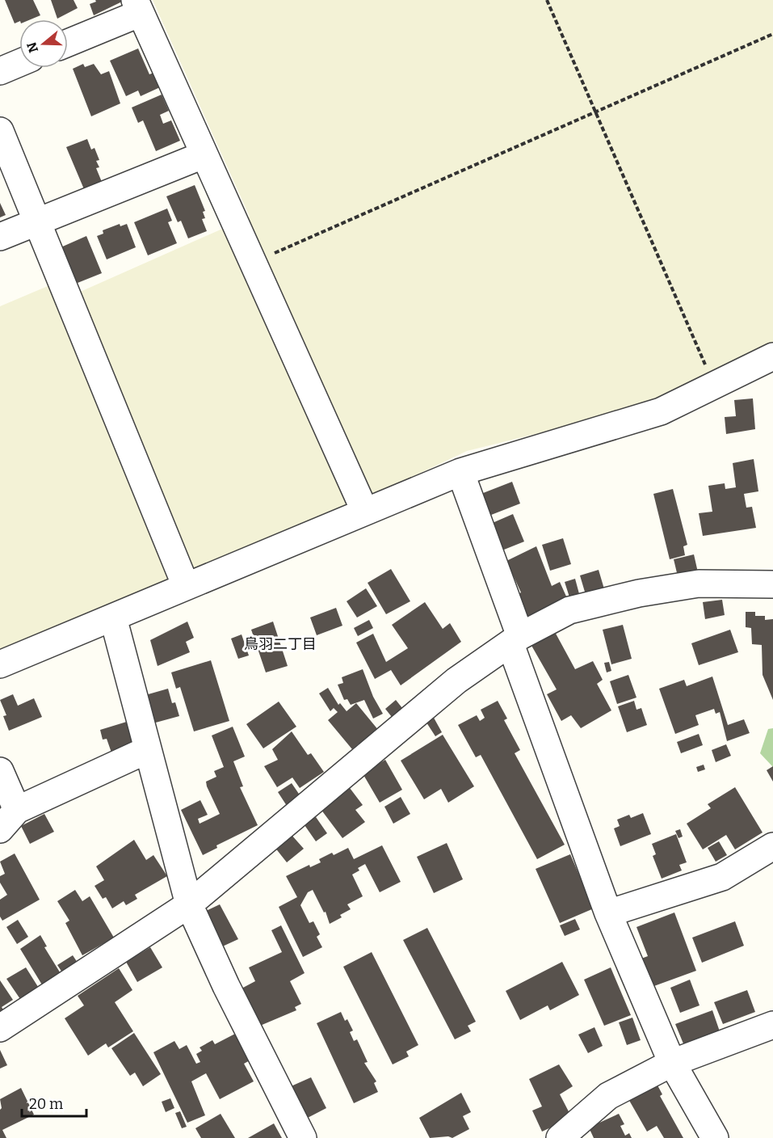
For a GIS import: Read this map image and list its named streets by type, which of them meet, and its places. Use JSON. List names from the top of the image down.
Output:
{
  "districts": ["鳥羽二丁目"],
  "scale_bar": "20 m",
  "north": "left"
}
